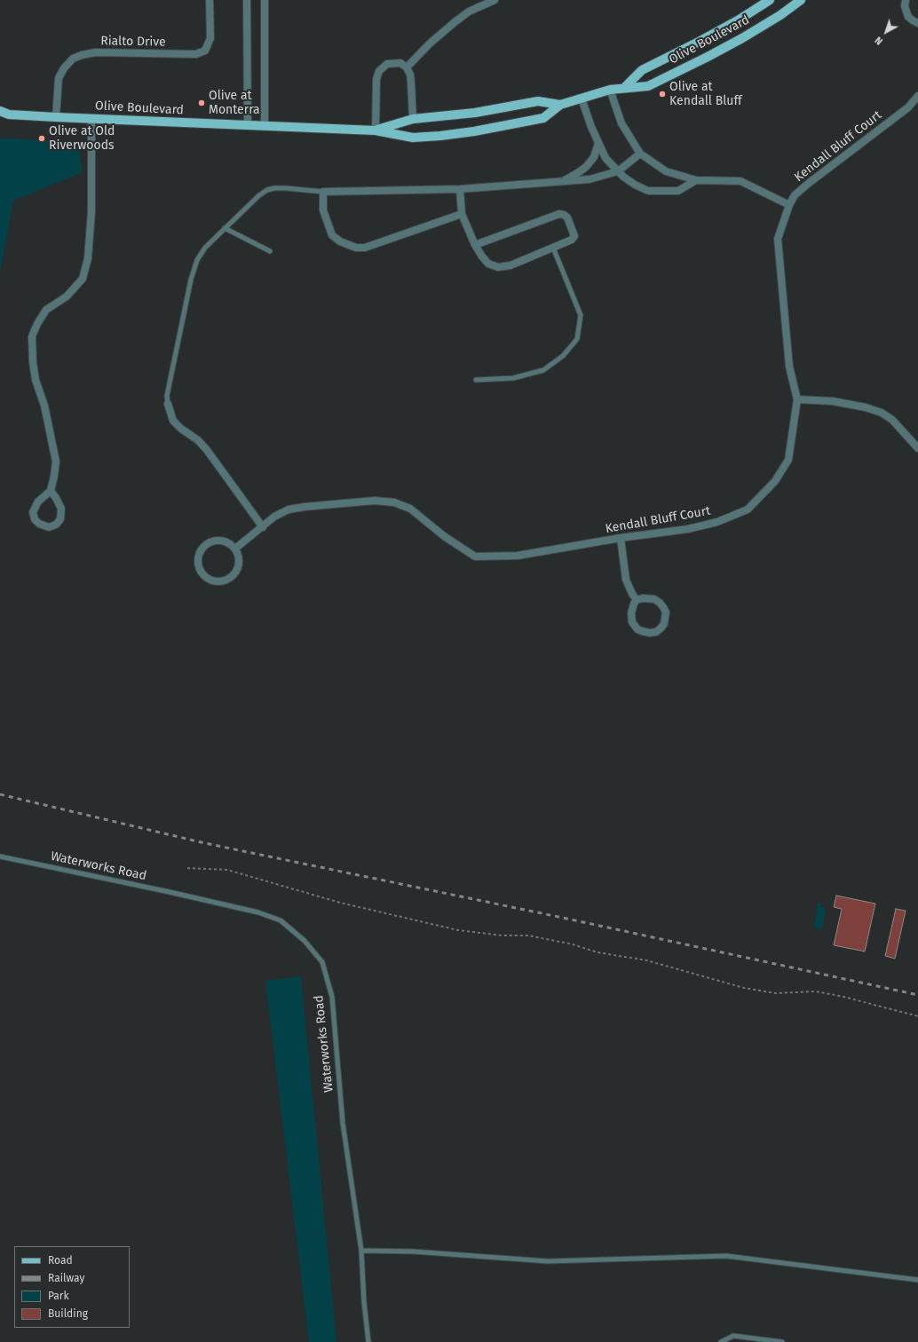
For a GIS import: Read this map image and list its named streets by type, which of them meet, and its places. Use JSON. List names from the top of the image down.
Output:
{
  "streets": {
    "main road": ["Olive Boulevard"],
    "street": ["Rialto Drive", "Kendall Bluff Court"],
    "lane": ["Waterworks Road"]
  },
  "crossings": [
    ["Olive Boulevard", "Rialto Drive"]
  ],
  "places": ["Olive at Kendall Bluff", "Olive at Monterra", "Olive at Old Riverwoods"],
  "legend": [
    "Road",
    "Railway",
    "Park",
    "Building"
  ],
  "north": "bottom left"
}
